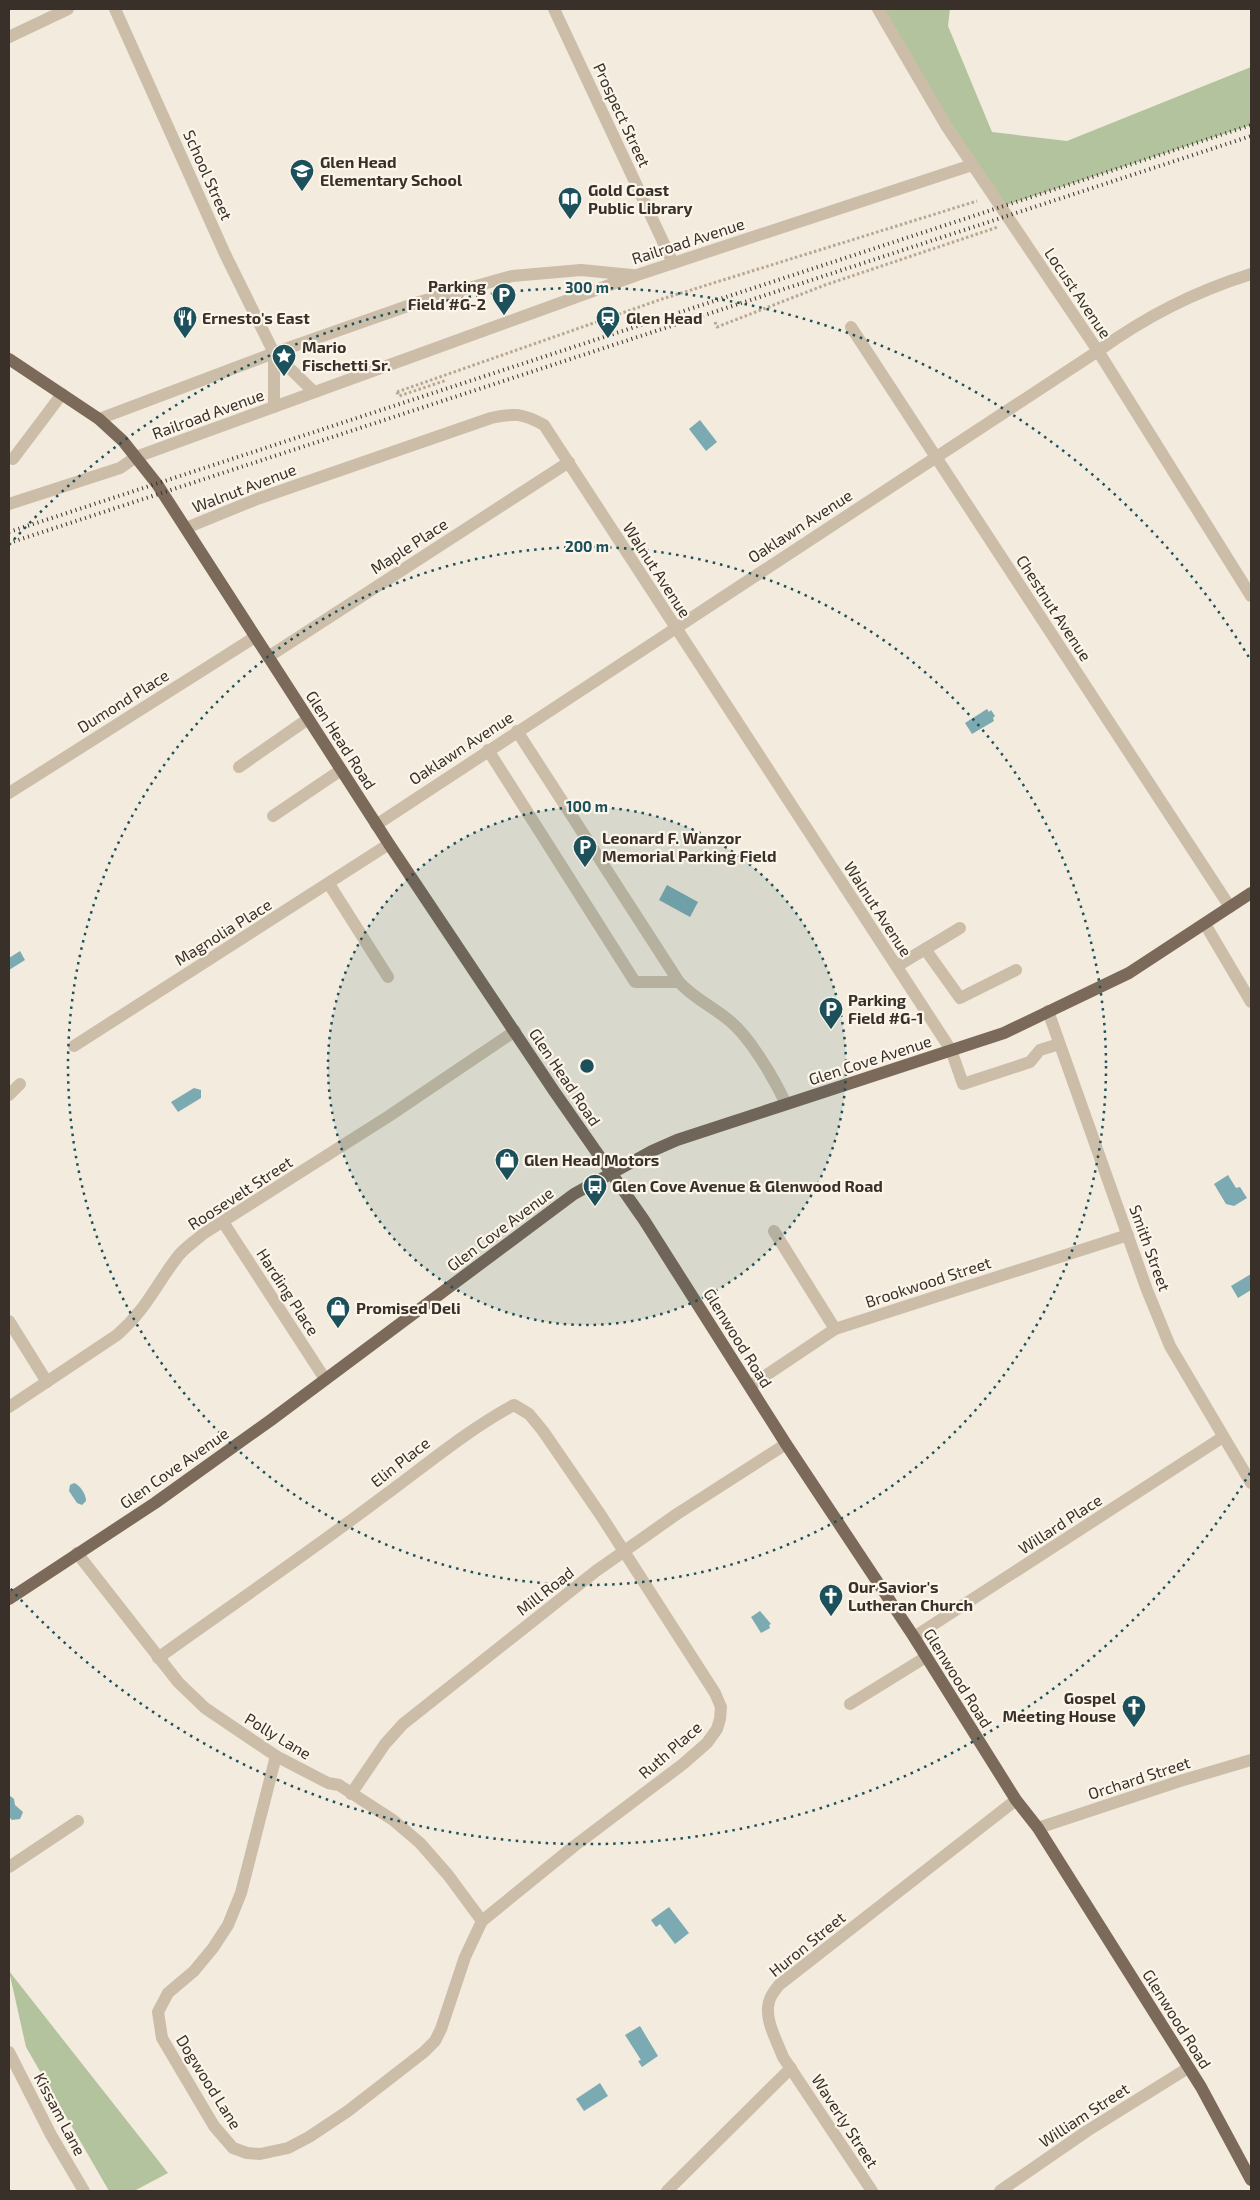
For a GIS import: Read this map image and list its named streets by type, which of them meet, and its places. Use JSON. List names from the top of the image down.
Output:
{
  "streets": {
    "main road": ["Glen Head Road", "Glen Cove Avenue", "Glenwood Road"],
    "street": [
      "Prospect Street",
      "School Street",
      "Railroad Avenue",
      "Locust Avenue",
      "Walnut Avenue",
      "Oaklawn Avenue",
      "Maple Place",
      "Chestnut Avenue",
      "Dumond Place",
      "Magnolia Place",
      "Roosevelt Street",
      "Smith Street",
      "Brookwood Street",
      "Harding Place",
      "Elin Place",
      "Willard Place",
      "Mill Road",
      "Polly Lane",
      "Ruth Place",
      "Orchard Street",
      "Huron Street",
      "Dogwood Lane",
      "Kissam Lane",
      "William Street",
      "Waverly Street"
    ]
  },
  "crossings": [
    ["Prospect Street", "Railroad Avenue"],
    ["School Street", "Railroad Avenue"],
    ["Railroad Avenue", "Locust Avenue"],
    ["Railroad Avenue", "Glen Head Road"],
    ["Locust Avenue", "Oaklawn Avenue"],
    ["Walnut Avenue", "Oaklawn Avenue"],
    ["Walnut Avenue", "Maple Place"],
    ["Walnut Avenue", "Glen Head Road"],
    ["Walnut Avenue", "Glen Cove Avenue"],
    ["Walnut Avenue", "Smith Street"],
    ["Oaklawn Avenue", "Chestnut Avenue"],
    ["Oaklawn Avenue", "Glen Head Road"],
    ["Maple Place", "Glen Head Road"],
    ["Chestnut Avenue", "Glen Cove Avenue"],
    ["Dumond Place", "Glen Head Road"],
    ["Glen Head Road", "Magnolia Place"],
    ["Glen Head Road", "Glen Cove Avenue"],
    ["Glen Head Road", "Roosevelt Street"],
    ["Glen Head Road", "Glenwood Road"],
    ["Glen Cove Avenue", "Smith Street"],
    ["Glen Cove Avenue", "Harding Place"],
    ["Glen Cove Avenue", "Glenwood Road"],
    ["Glen Cove Avenue", "Polly Lane"],
    ["Roosevelt Street", "Harding Place"],
    ["Smith Street", "Brookwood Street"],
    ["Smith Street", "Willard Place"],
    ["Brookwood Street", "Glenwood Road"],
    ["Glenwood Road", "Willard Place"],
    ["Glenwood Road", "Mill Road"],
    ["Glenwood Road", "Orchard Street"],
    ["Glenwood Road", "Huron Street"],
    ["Glenwood Road", "William Street"],
    ["Elin Place", "Mill Road"],
    ["Elin Place", "Polly Lane"],
    ["Elin Place", "Ruth Place"],
    ["Mill Road", "Polly Lane"],
    ["Mill Road", "Ruth Place"],
    ["Polly Lane", "Ruth Place"],
    ["Polly Lane", "Dogwood Lane"],
    ["Ruth Place", "Dogwood Lane"],
    ["Huron Street", "Waverly Street"]
  ],
  "places": {
    "school or university": ["Glen Head Elementary School"],
    "library": ["Gold Coast Public Library"],
    "parking": ["Parking Field #G-2", "Leonard F. Wanzor Memorial Parking Field", "Parking Field #G-1"],
    "restaurant": ["Ernesto's East"],
    "station": ["Glen Head"],
    "place": ["Mario Fischetti Sr."],
    "shop": ["Glen Head Motors", "Promised Deli"],
    "bus stop": ["Glen Cove Avenue & Glenwood Road"],
    "church": ["Our Savior's Lutheran Church", "Gospel Meeting House"]
  },
  "rings": ["300 m", "200 m", "100 m"]
}
